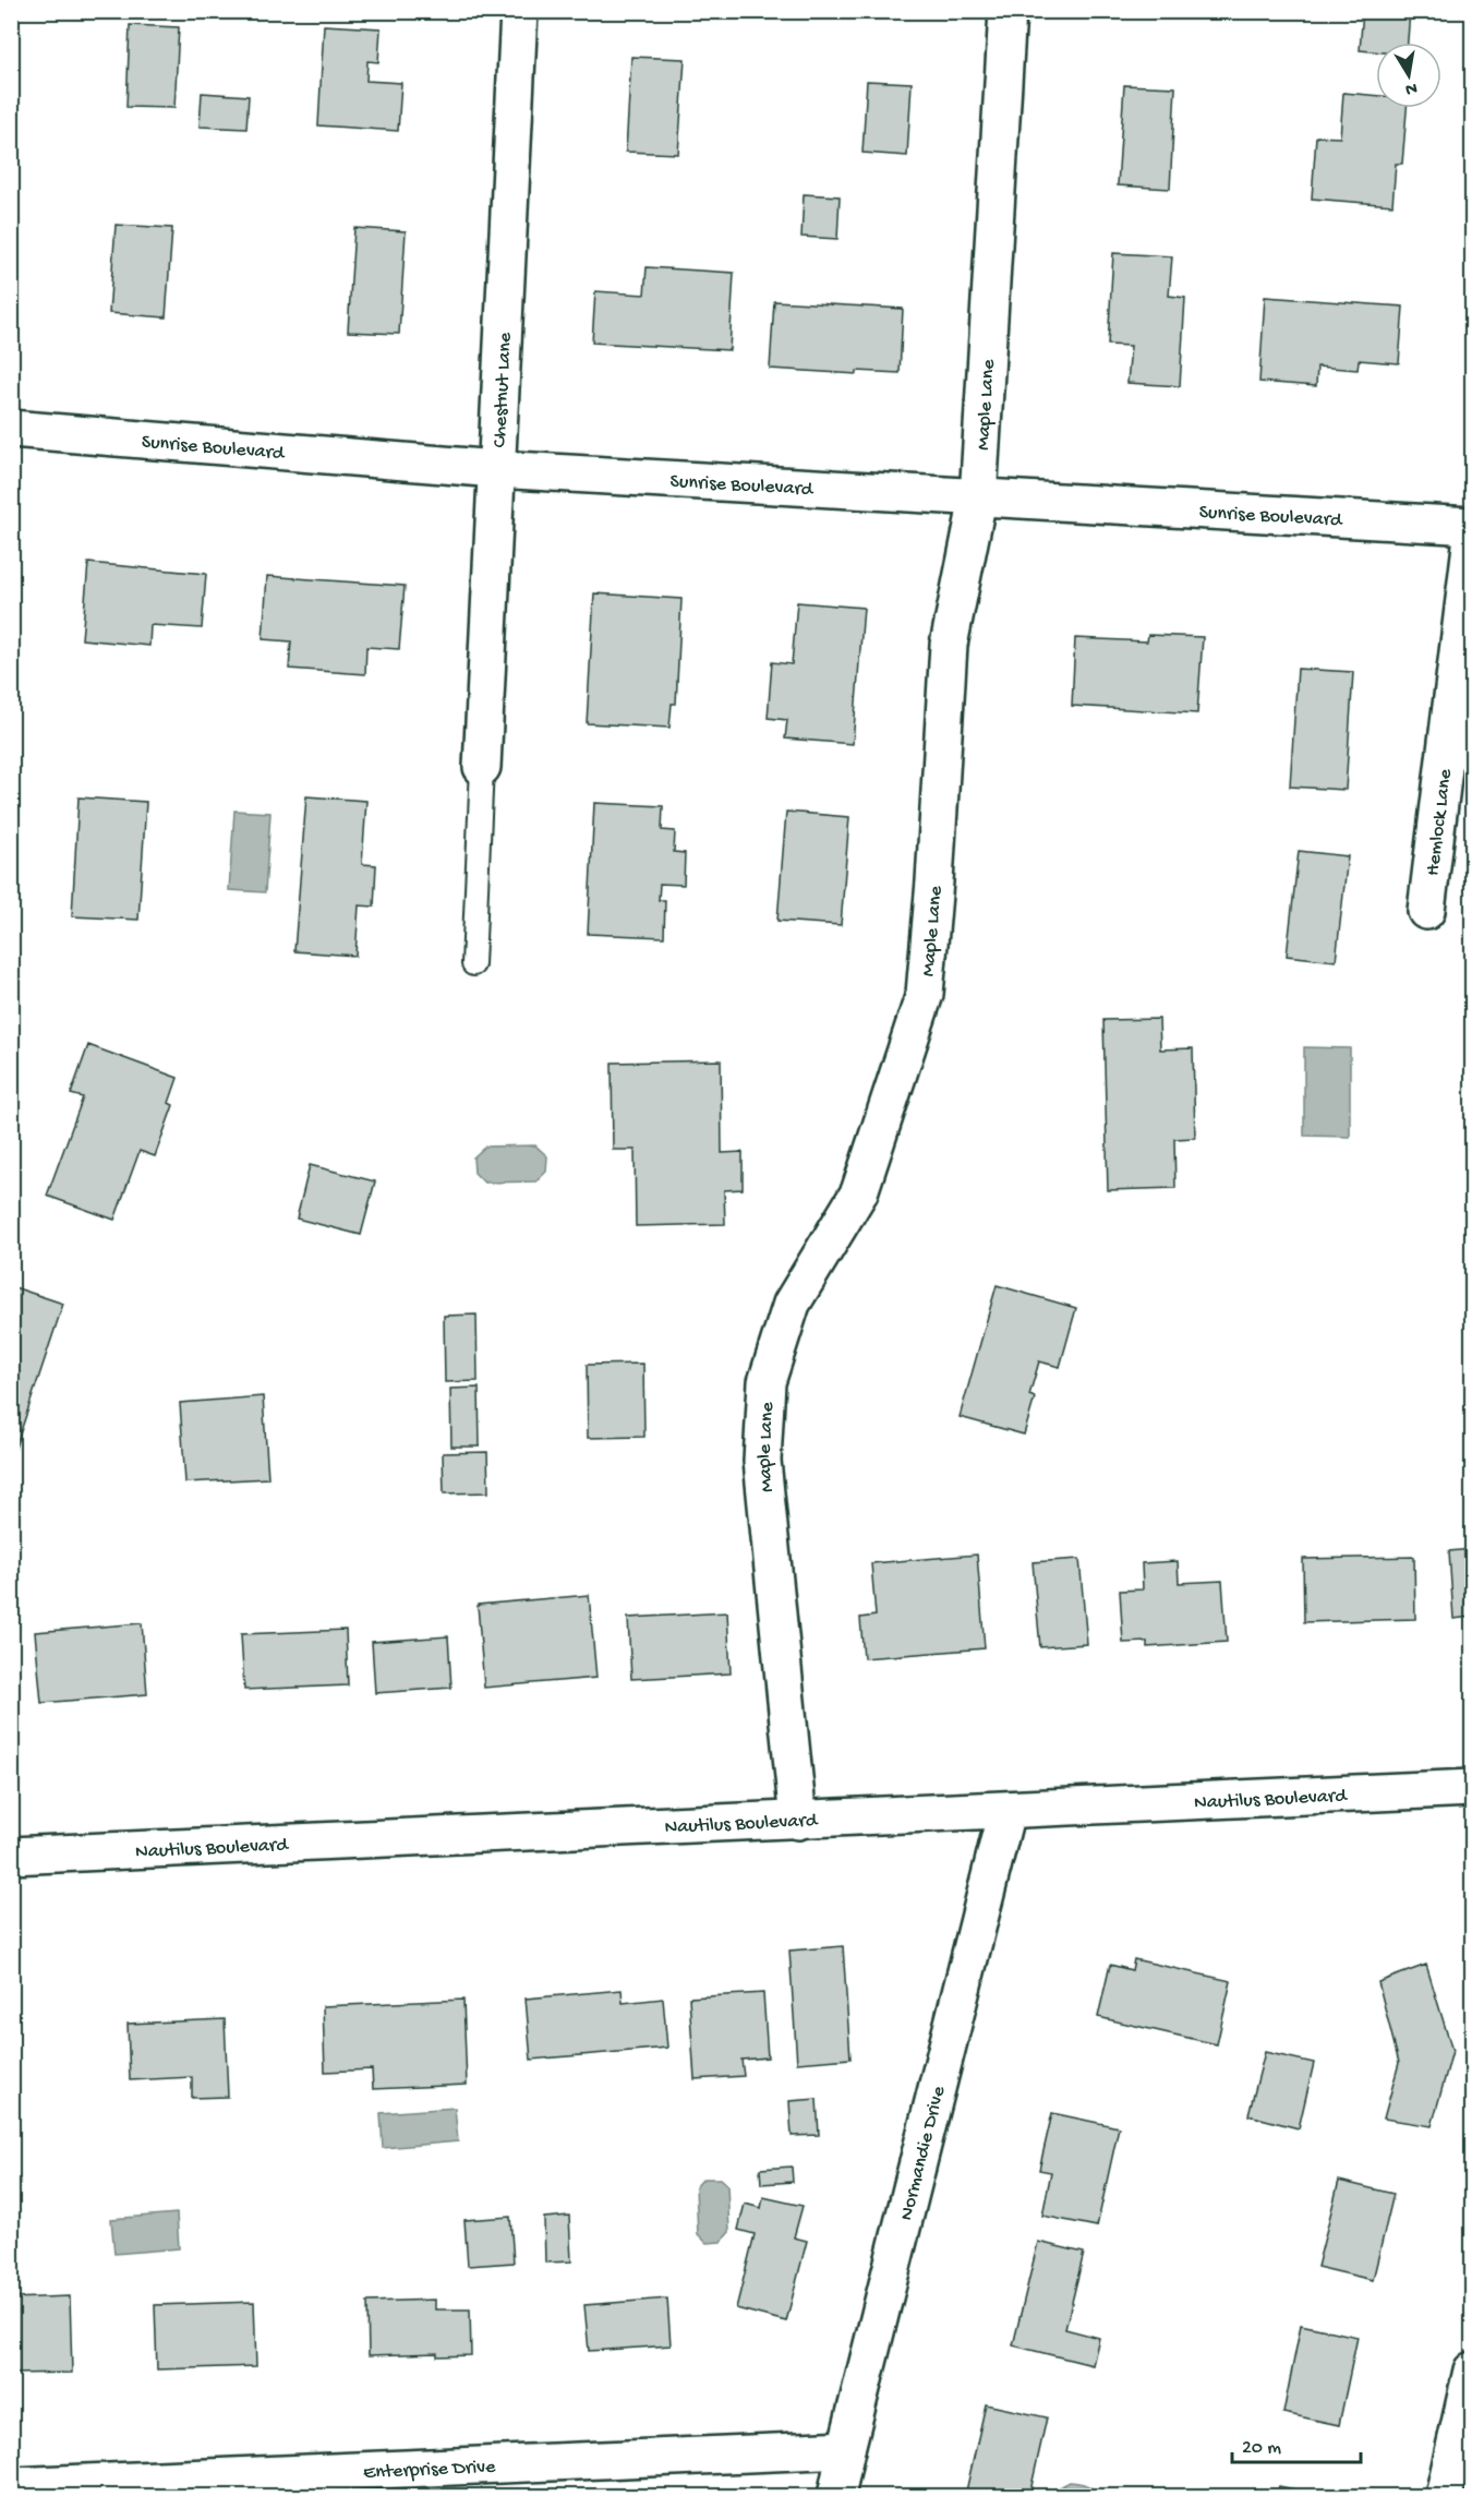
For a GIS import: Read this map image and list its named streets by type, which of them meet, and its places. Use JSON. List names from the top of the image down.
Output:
{
  "streets": {
    "street": [
      "Chestnut Lane",
      "Maple Lane",
      "Sunrise Boulevard",
      "Hemlock Lane",
      "Nautilus Boulevard",
      "Normandie Drive",
      "Enterprise Drive"
    ]
  },
  "crossings": [
    ["Chestnut Lane", "Sunrise Boulevard"],
    ["Maple Lane", "Sunrise Boulevard"],
    ["Maple Lane", "Nautilus Boulevard"],
    ["Nautilus Boulevard", "Normandie Drive"],
    ["Normandie Drive", "Enterprise Drive"]
  ],
  "scale_bar": "20 m",
  "north": "bottom"
}
